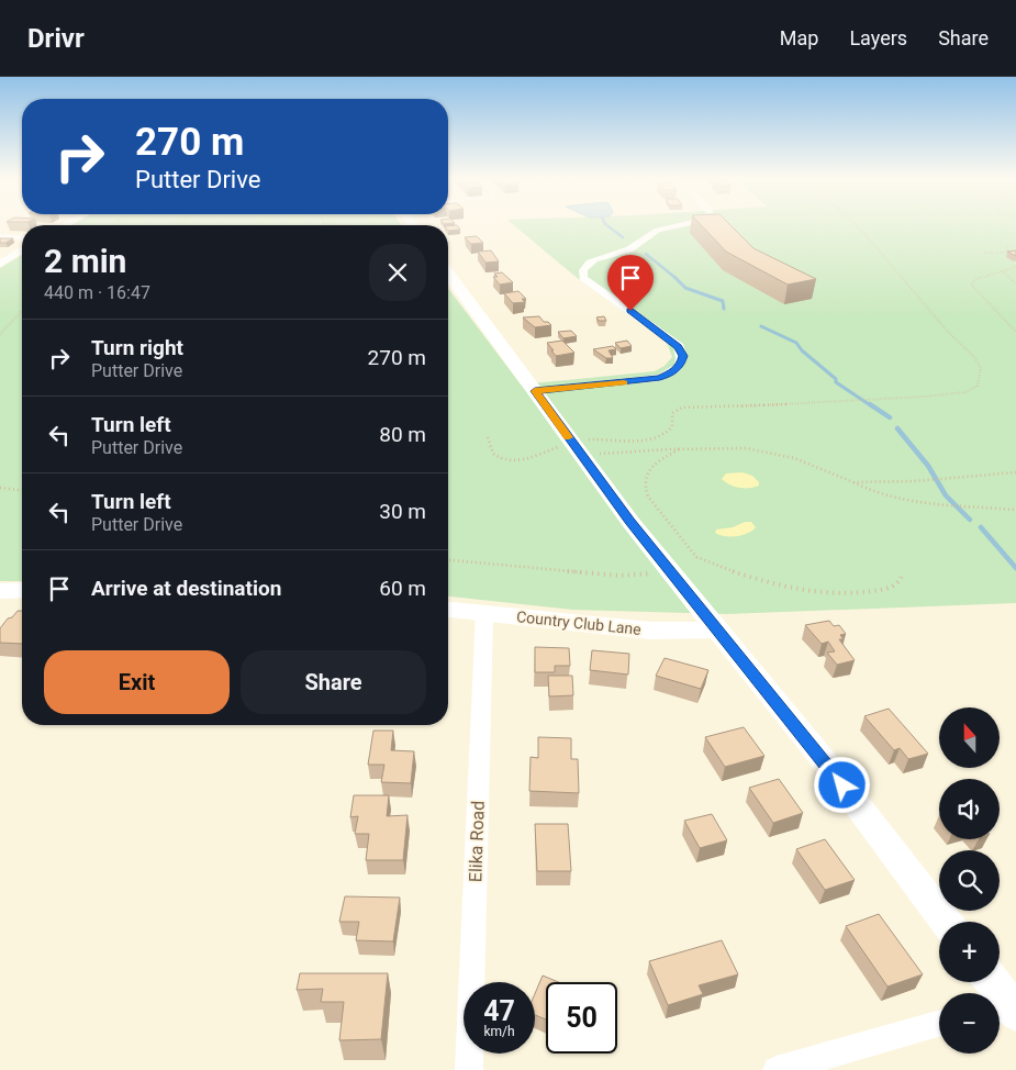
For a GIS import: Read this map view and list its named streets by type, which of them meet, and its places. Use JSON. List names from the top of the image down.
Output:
{
  "streets": {
    "main road": ["Country Club Lane"],
    "street": ["Elika Road"]
  },
  "crossings": [
    ["Country Club Lane", "Elika Road"]
  ],
  "north": "top",
  "page": {
    "header": "Drivr",
    "nav": ["Map", "Layers", "Share"],
    "turn": ["270 m", "Putter Drive"],
    "heading": ["2 min", "440 m · 16:47"],
    "list": [
      {
        "name": "Turn right",
        "note": "Putter Drive",
        "value": "270 m"
      },
      {
        "name": "Turn left",
        "note": "Putter Drive",
        "value": "80 m"
      },
      {
        "name": "Turn left",
        "note": "Putter Drive",
        "value": "30 m"
      },
      {
        "name": "Arrive at destination",
        "value": "60 m"
      }
    ],
    "buttons": ["Exit", "Share"],
    "map_buttons": ["+", "−"],
    "speed": "47 km/h",
    "limit": "50"
  }
}
